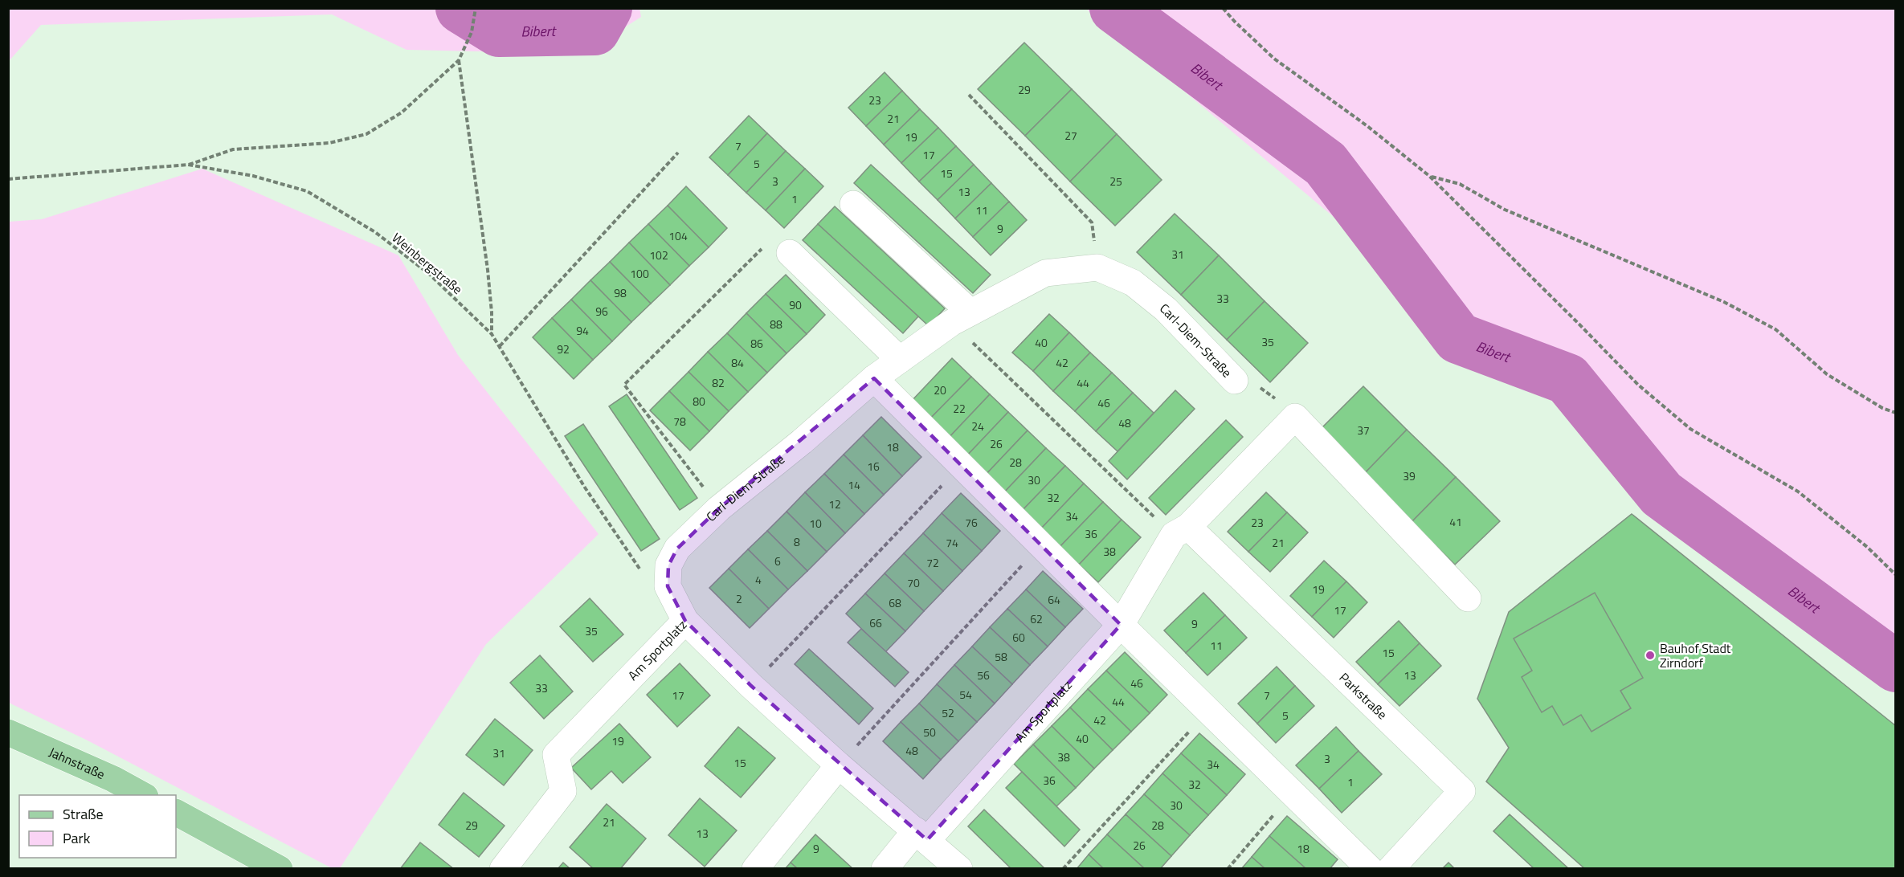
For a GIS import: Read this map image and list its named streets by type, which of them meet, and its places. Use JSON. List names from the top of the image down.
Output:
{
  "streets": {
    "main road": ["Jahnstraße"],
    "street": ["Carl-Diem-Straße", "Am Sportplatz", "Parkstraße"],
    "path": ["Weinbergstraße"]
  },
  "crossings": [
    ["Carl-Diem-Straße", "Am Sportplatz"]
  ],
  "water": ["Bibert"],
  "places": ["Bauhof Stadt Zirndorf"],
  "house_numbers": [
    "29",
    "23",
    "21",
    "27",
    "19",
    "7",
    "17",
    "5",
    "15",
    "3",
    "25",
    "13",
    "1",
    "11",
    "9",
    "104",
    "31",
    "102",
    "100",
    "98",
    "33",
    "90",
    "96",
    "88",
    "94",
    "35",
    "40",
    "86",
    "92",
    "84",
    "42",
    "82",
    "44",
    "20",
    "80",
    "46",
    "22",
    "78",
    "48",
    "24",
    "37",
    "26",
    "18",
    "28",
    "16",
    "39",
    "30",
    "14",
    "32",
    "12",
    "34",
    "41",
    "76",
    "23",
    "10",
    "36",
    "8",
    "74",
    "21",
    "38",
    "6",
    "72",
    "4",
    "70",
    "19",
    "2",
    "64",
    "68",
    "17",
    "62",
    "66",
    "9",
    "35",
    "60",
    "11",
    "15",
    "58",
    "56",
    "13",
    "46",
    "33",
    "54",
    "17",
    "7",
    "44",
    "52",
    "5",
    "42",
    "50",
    "40",
    "19",
    "48",
    "31",
    "38",
    "3",
    "15",
    "34",
    "36",
    "1",
    "32",
    "30",
    "21",
    "29",
    "28",
    "13",
    "26",
    "9",
    "18"
  ],
  "legend": ["Straße", "Park"]
}
